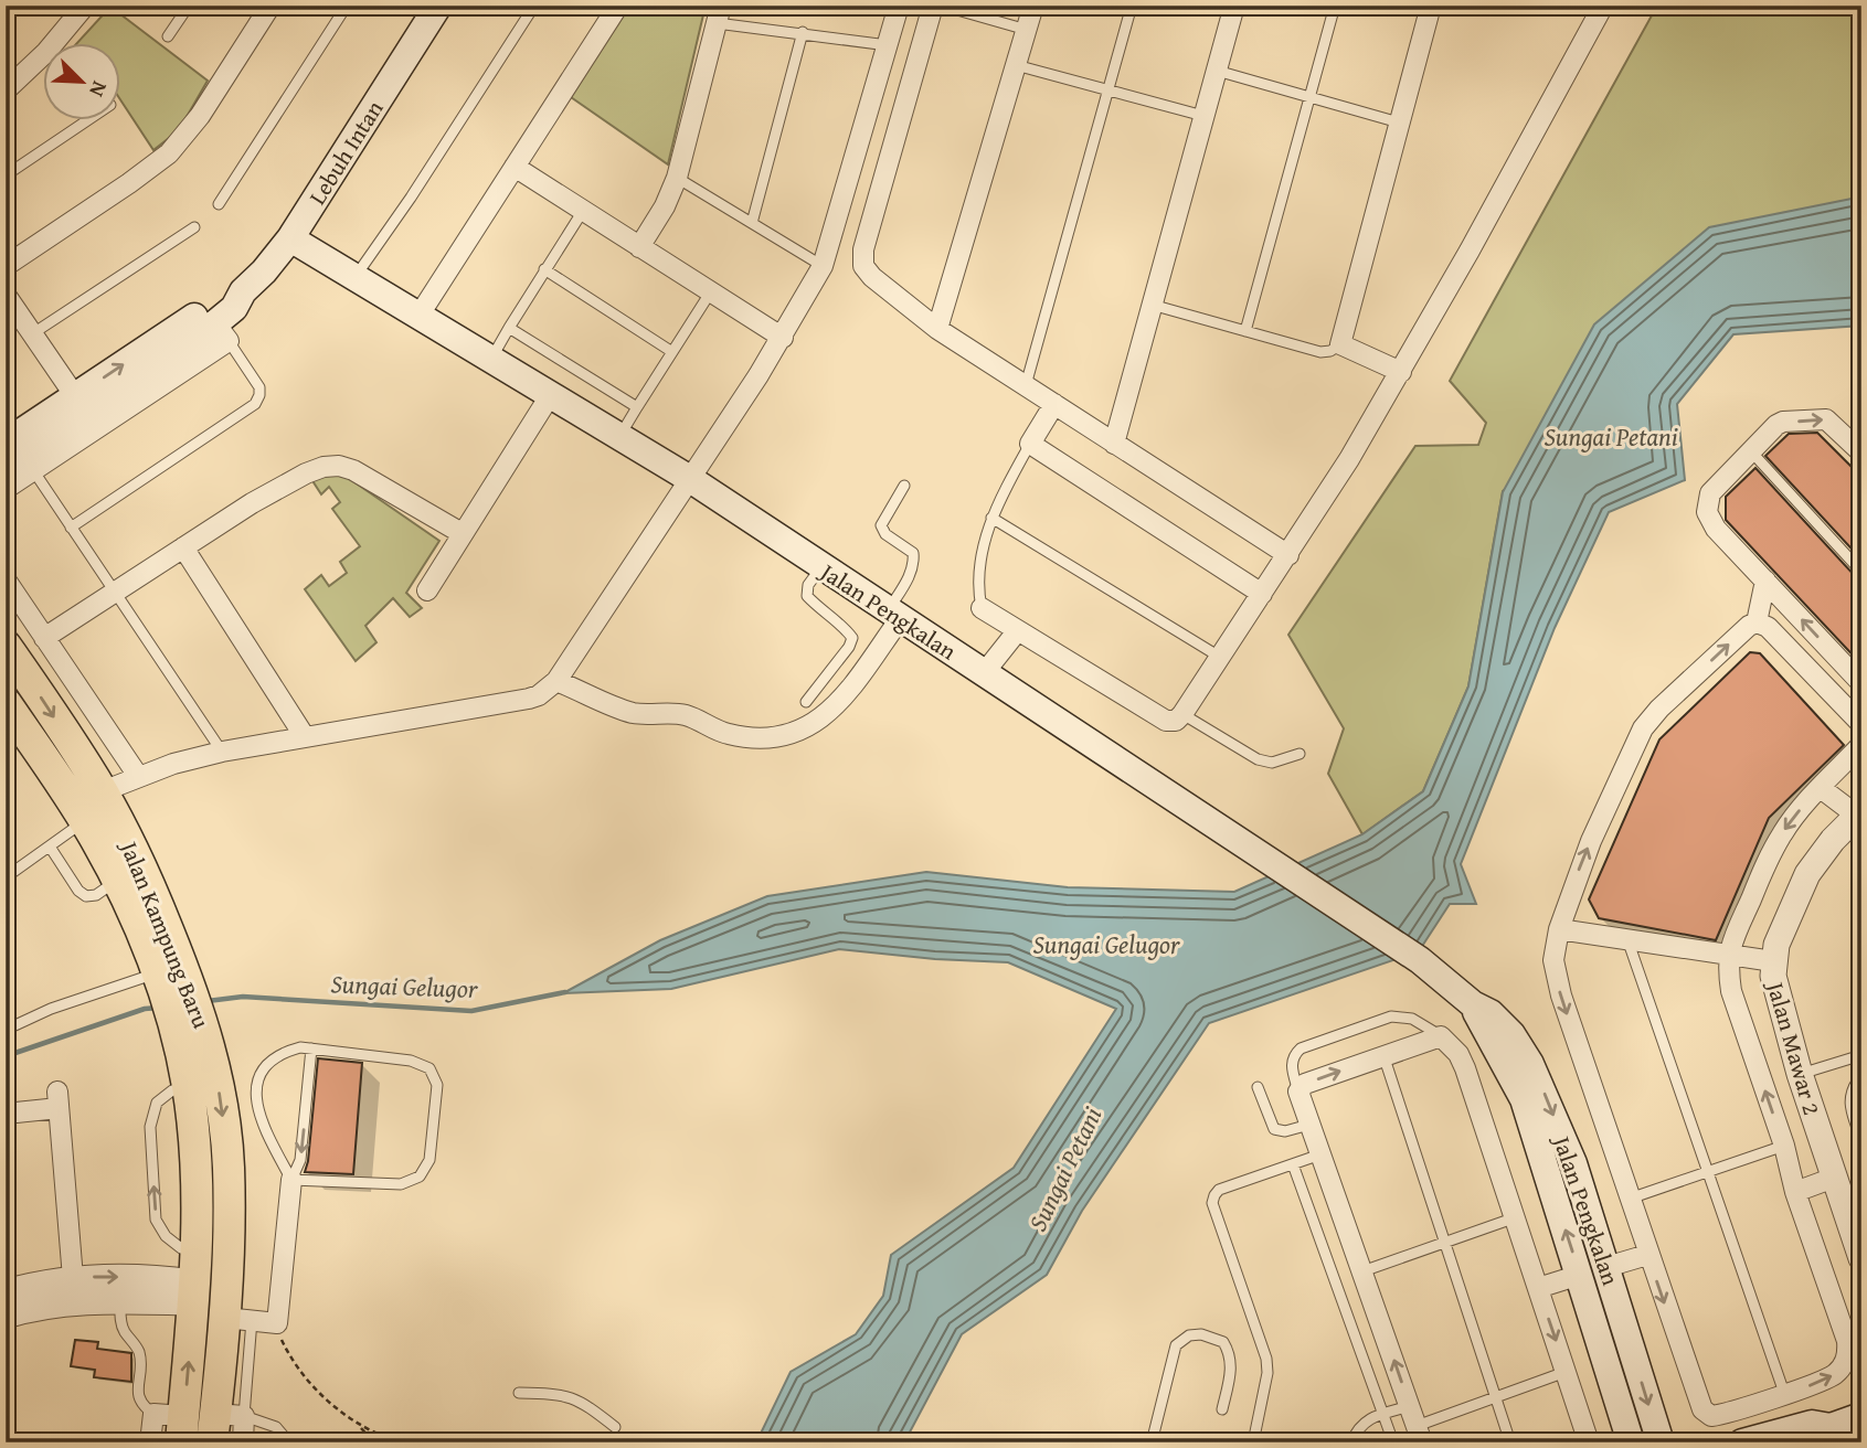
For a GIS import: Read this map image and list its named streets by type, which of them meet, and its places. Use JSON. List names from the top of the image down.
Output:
{
  "streets": {
    "main road": ["Lebuh Intan", "Jalan Pengkalan", "Jalan Kampung Baru"],
    "street": ["Jalan Mawar 2"]
  },
  "crossings": [
    ["Lebuh Intan", "Jalan Pengkalan"]
  ],
  "water": ["Sungai Petani", "Sungai Gelugor"],
  "north": "bottom right"
}
